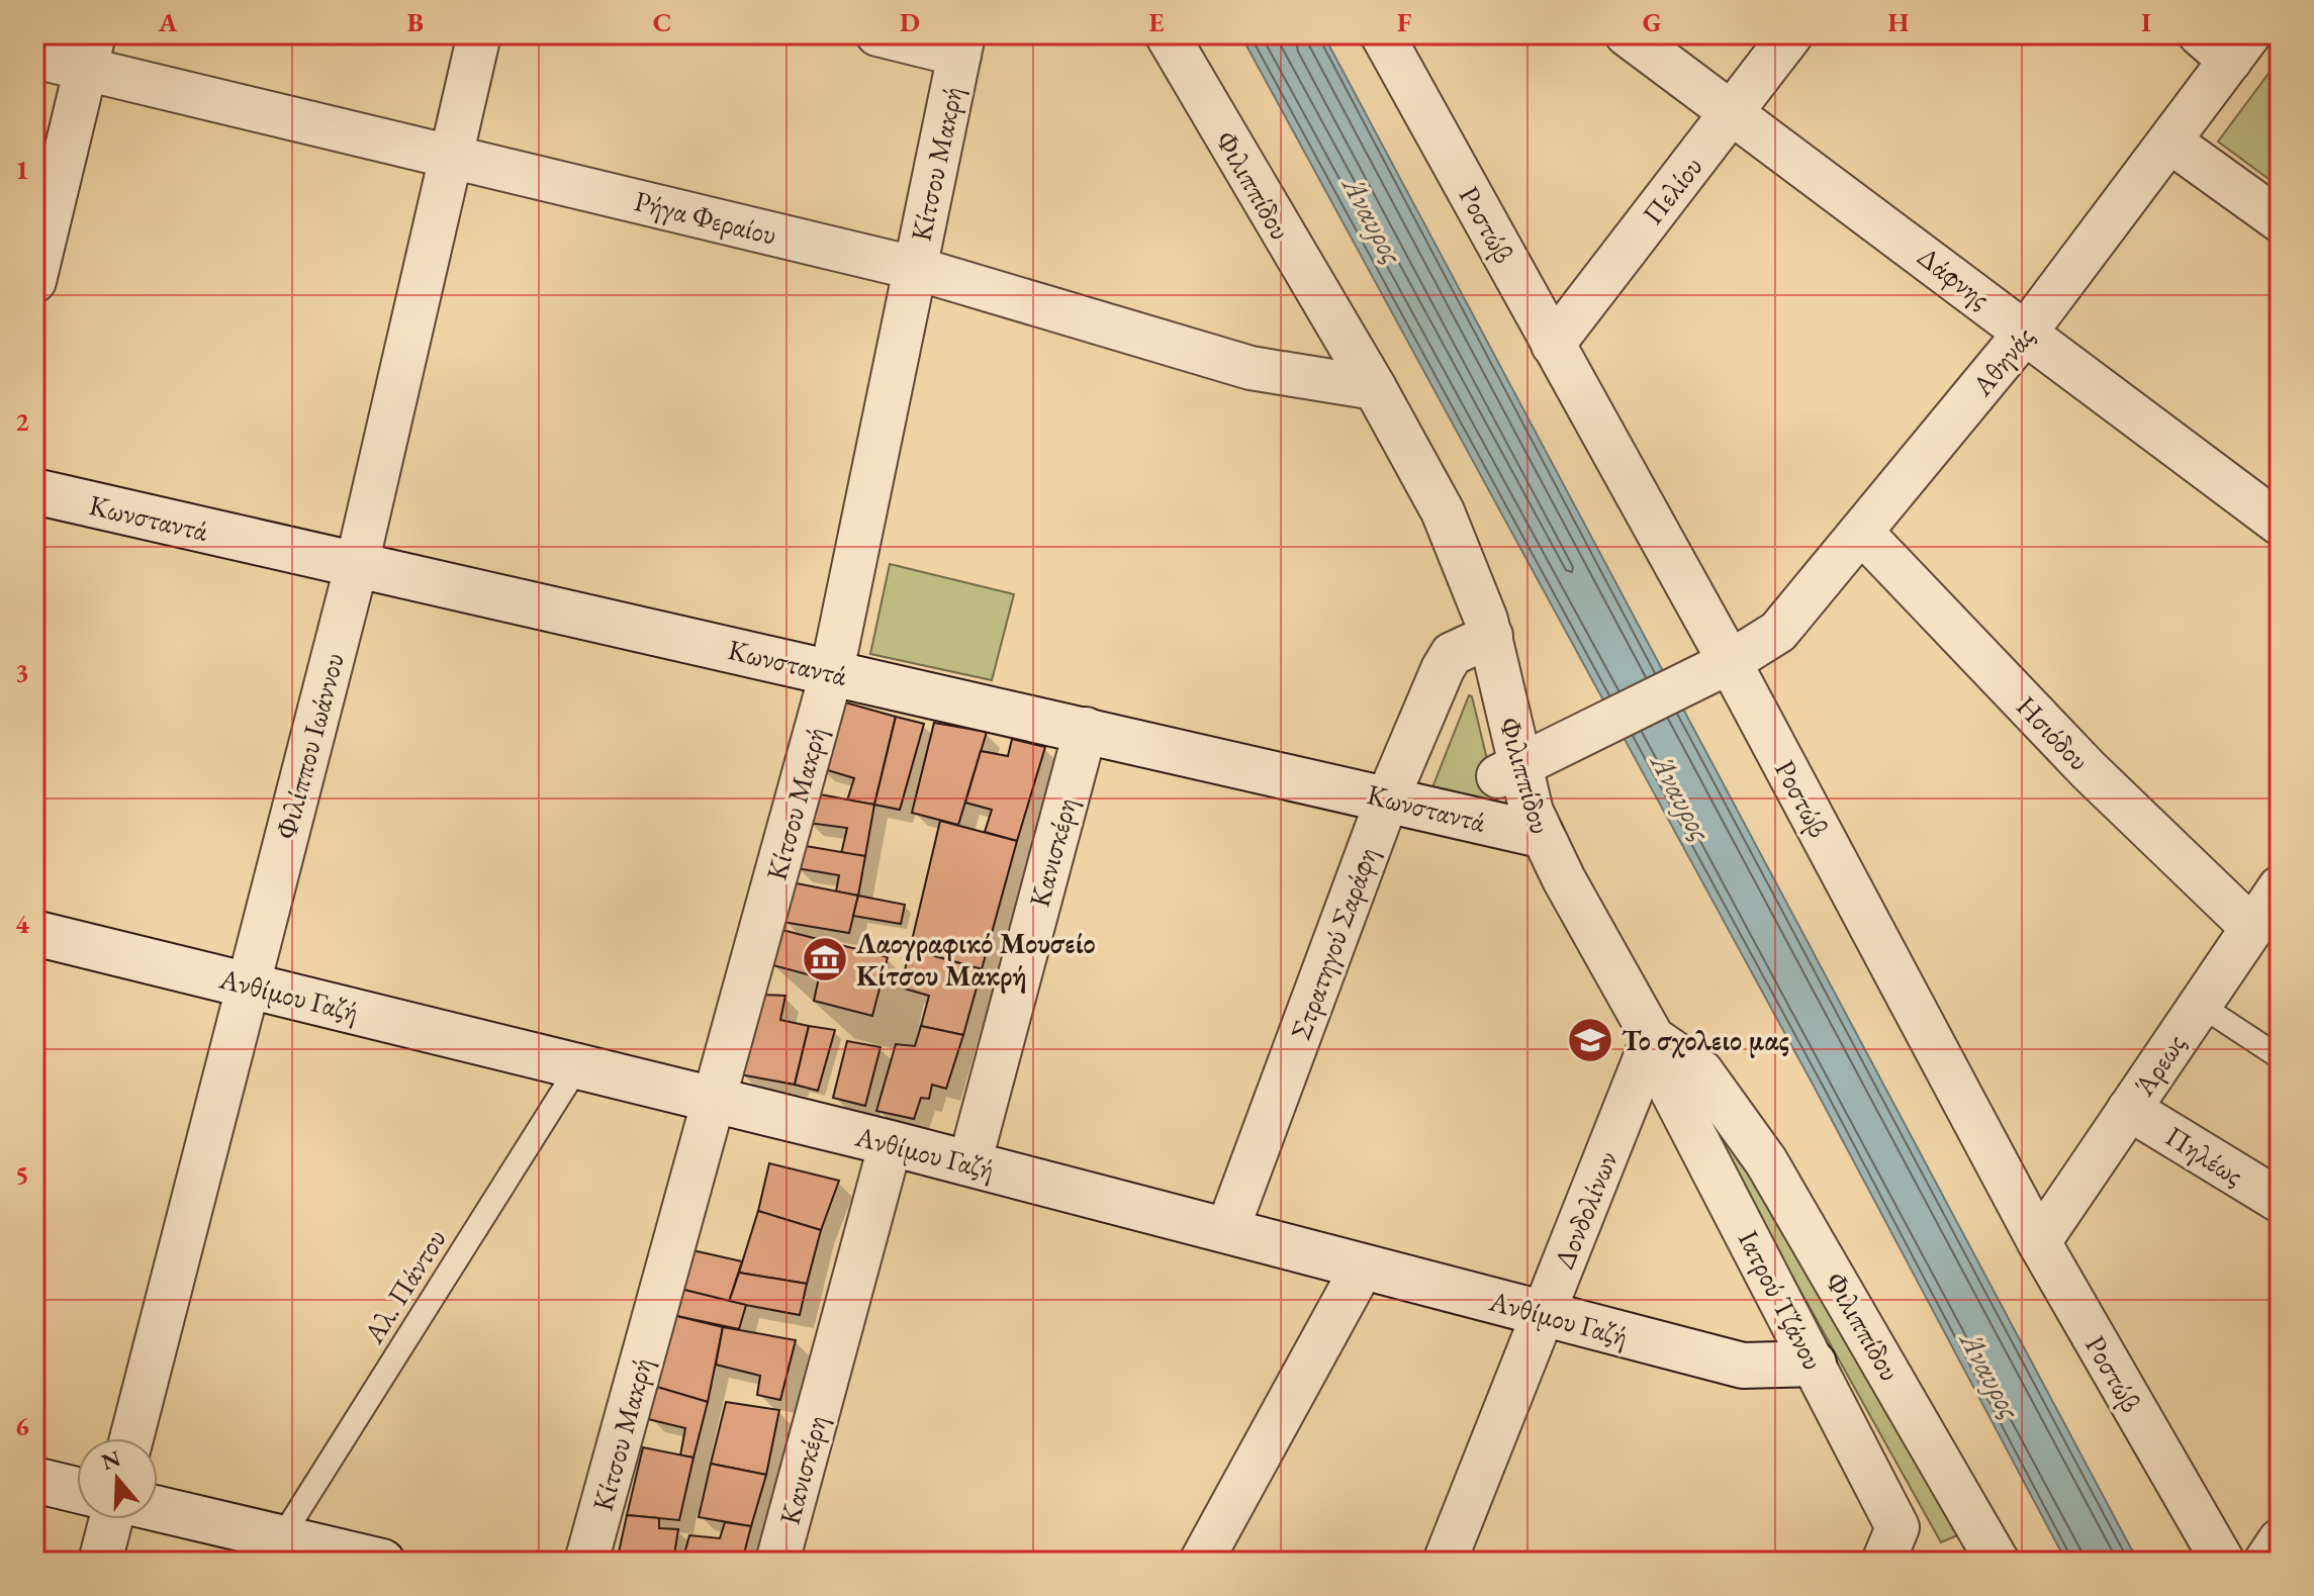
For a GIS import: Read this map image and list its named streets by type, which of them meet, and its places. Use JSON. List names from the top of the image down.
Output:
{
  "streets": {
    "street": [
      "Κίτσου Μακρή",
      "Φιλιππίδου",
      "Πελίου",
      "Ρήγα Φεραίου",
      "Ροστώβ",
      "Δάφνης",
      "Αθηνάς",
      "Κωνσταντά",
      "Ησιόδου",
      "Φιλίππου Ιωάννου",
      "Κανισκέρη",
      "Στρατηγού Σαράφη",
      "Ανθίμου Γαζή",
      "Άρεως",
      "Πηλέως",
      "Δονδολίνων",
      "Ιατρού Τζάνου"
    ],
    "lane": ["Αλ. Πάντου"]
  },
  "crossings": [
    ["Κίτσου Μακρή", "Ρήγα Φεραίου"],
    ["Κίτσου Μακρή", "Κωνσταντά"],
    ["Κίτσου Μακρή", "Ανθίμου Γαζή"],
    ["Φιλιππίδου", "Ρήγα Φεραίου"],
    ["Φιλιππίδου", "Αθηνάς"],
    ["Φιλιππίδου", "Κωνσταντά"],
    ["Φιλιππίδου", "Στρατηγού Σαράφη"],
    ["Φιλιππίδου", "Δονδολίνων"],
    ["Φιλιππίδου", "Ιατρού Τζάνου"],
    ["Πελίου", "Ροστώβ"],
    ["Πελίου", "Δάφνης"],
    ["Ρήγα Φεραίου", "Φιλίππου Ιωάννου"],
    ["Ροστώβ", "Αθηνάς"],
    ["Ροστώβ", "Άρεως"],
    ["Δάφνης", "Αθηνάς"],
    ["Αθηνάς", "Ησιόδου"],
    ["Κωνσταντά", "Φιλίππου Ιωάννου"],
    ["Κωνσταντά", "Κανισκέρη"],
    ["Κωνσταντά", "Στρατηγού Σαράφη"],
    ["Ησιόδου", "Άρεως"],
    ["Φιλίππου Ιωάννου", "Ανθίμου Γαζή"],
    ["Κανισκέρη", "Ανθίμου Γαζή"],
    ["Στρατηγού Σαράφη", "Ανθίμου Γαζή"],
    ["Ανθίμου Γαζή", "Δονδολίνων"],
    ["Ανθίμου Γαζή", "Αλ. Πάντου"],
    ["Ανθίμου Γαζή", "Ιατρού Τζάνου"],
    ["Άρεως", "Πηλέως"],
    ["Δονδολίνων", "Ιατρού Τζάνου"]
  ],
  "water": ["Άναυρος"],
  "places": {
    "museum": ["Λαογραφικό Μουσείο Κίτσου Μακρή"],
    "school or university": ["Το σχολειο μας"]
  },
  "north": "top",
  "grid": {
    "columns": [
      "A",
      "B",
      "C",
      "D",
      "E",
      "F",
      "G",
      "H",
      "I"
    ],
    "rows": [
      "1",
      "2",
      "3",
      "4",
      "5",
      "6"
    ]
  }
}
